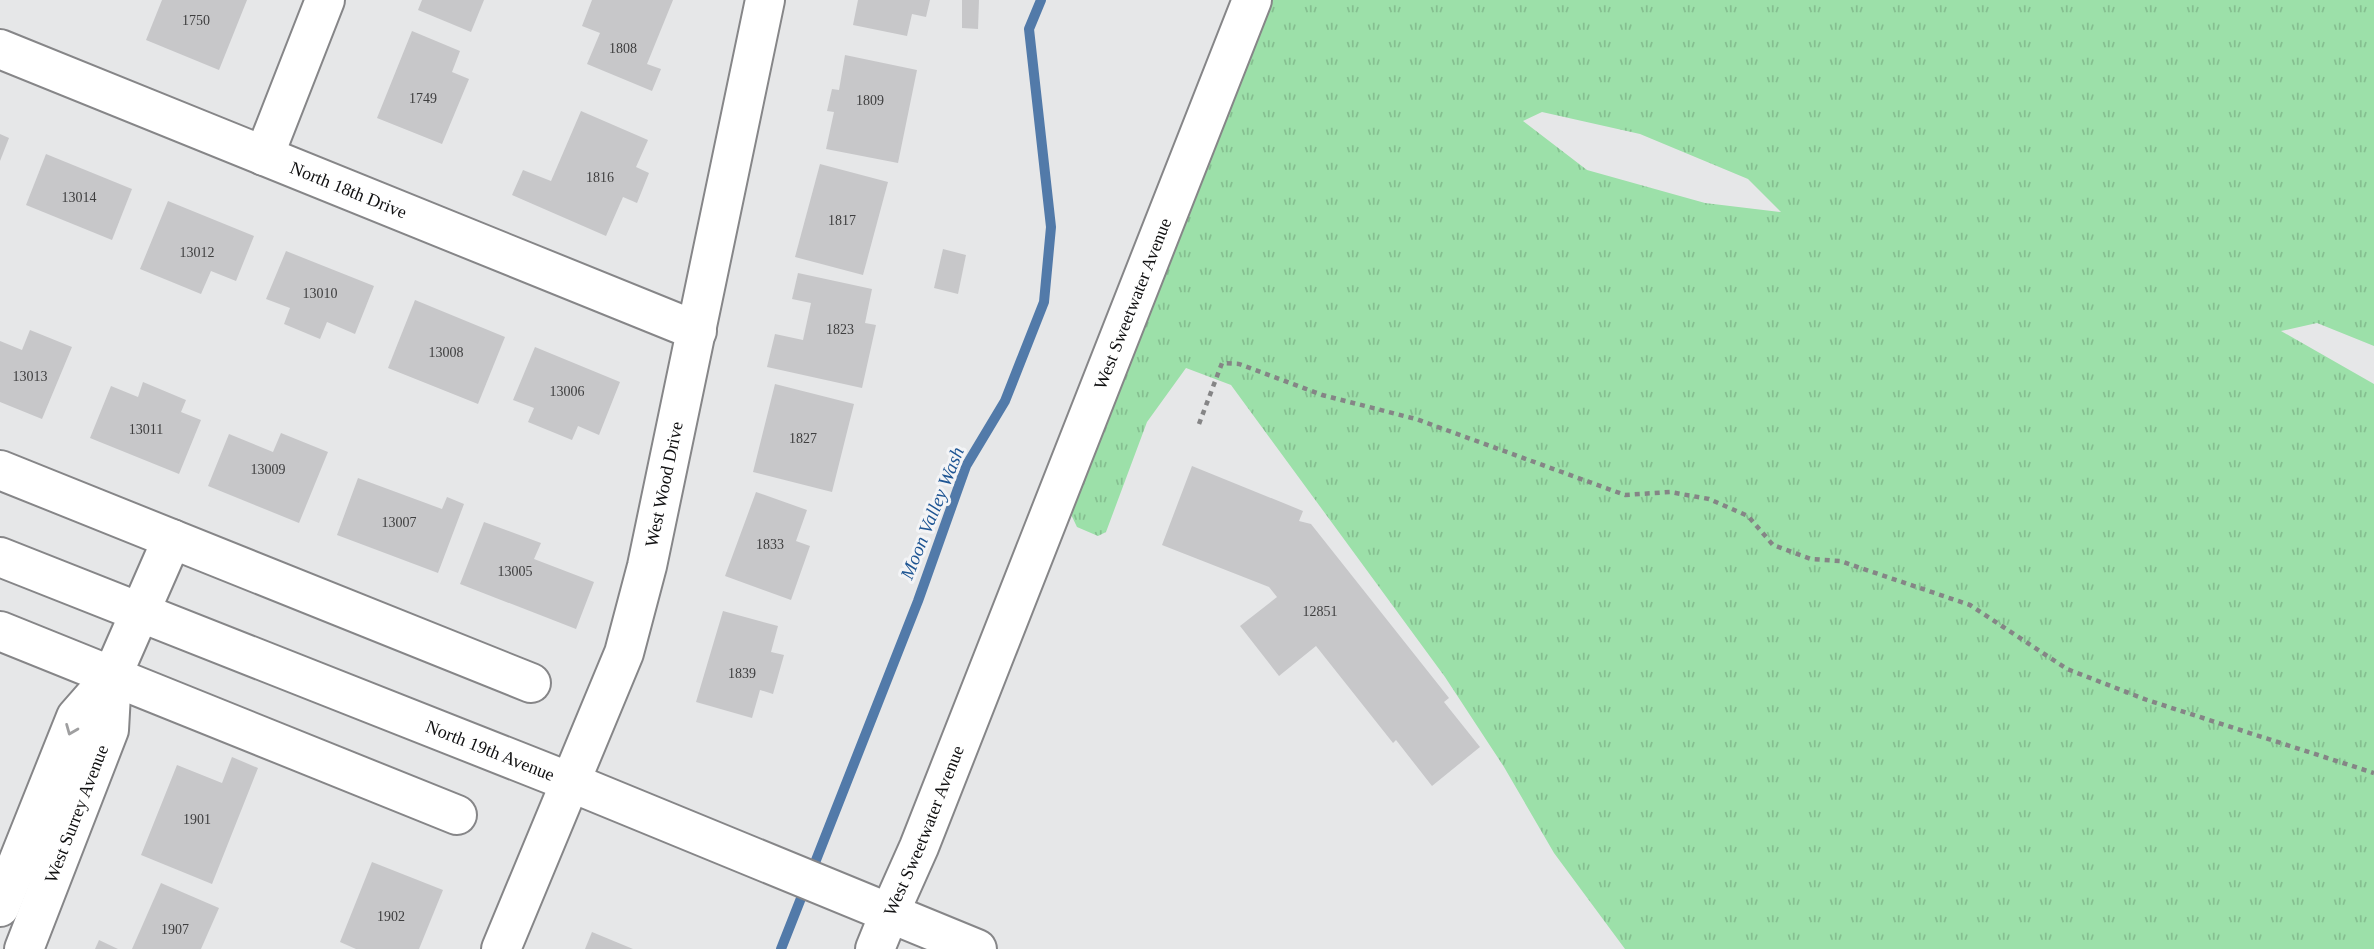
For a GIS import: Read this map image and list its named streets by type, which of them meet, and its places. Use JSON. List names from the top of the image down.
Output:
{
  "streets": {
    "street": [
      "North 18th Drive",
      "West Sweetwater Avenue",
      "West Wood Drive",
      "North 19th Avenue",
      "West Surrey Avenue"
    ]
  },
  "crossings": [
    ["North 18th Drive", "West Wood Drive"],
    ["West Sweetwater Avenue", "North 19th Avenue"],
    ["West Wood Drive", "North 19th Avenue"],
    ["North 19th Avenue", "West Surrey Avenue"]
  ],
  "water": ["Moon Valley Wash"],
  "house_numbers": [
    "1750",
    "1808",
    "1749",
    "1809",
    "1816",
    "13014",
    "1817",
    "13012",
    "13010",
    "1823",
    "13008",
    "13013",
    "13006",
    "13011",
    "1827",
    "13009",
    "13007",
    "1833",
    "13005",
    "12851",
    "1839",
    "1901",
    "1902",
    "1907"
  ]
}
